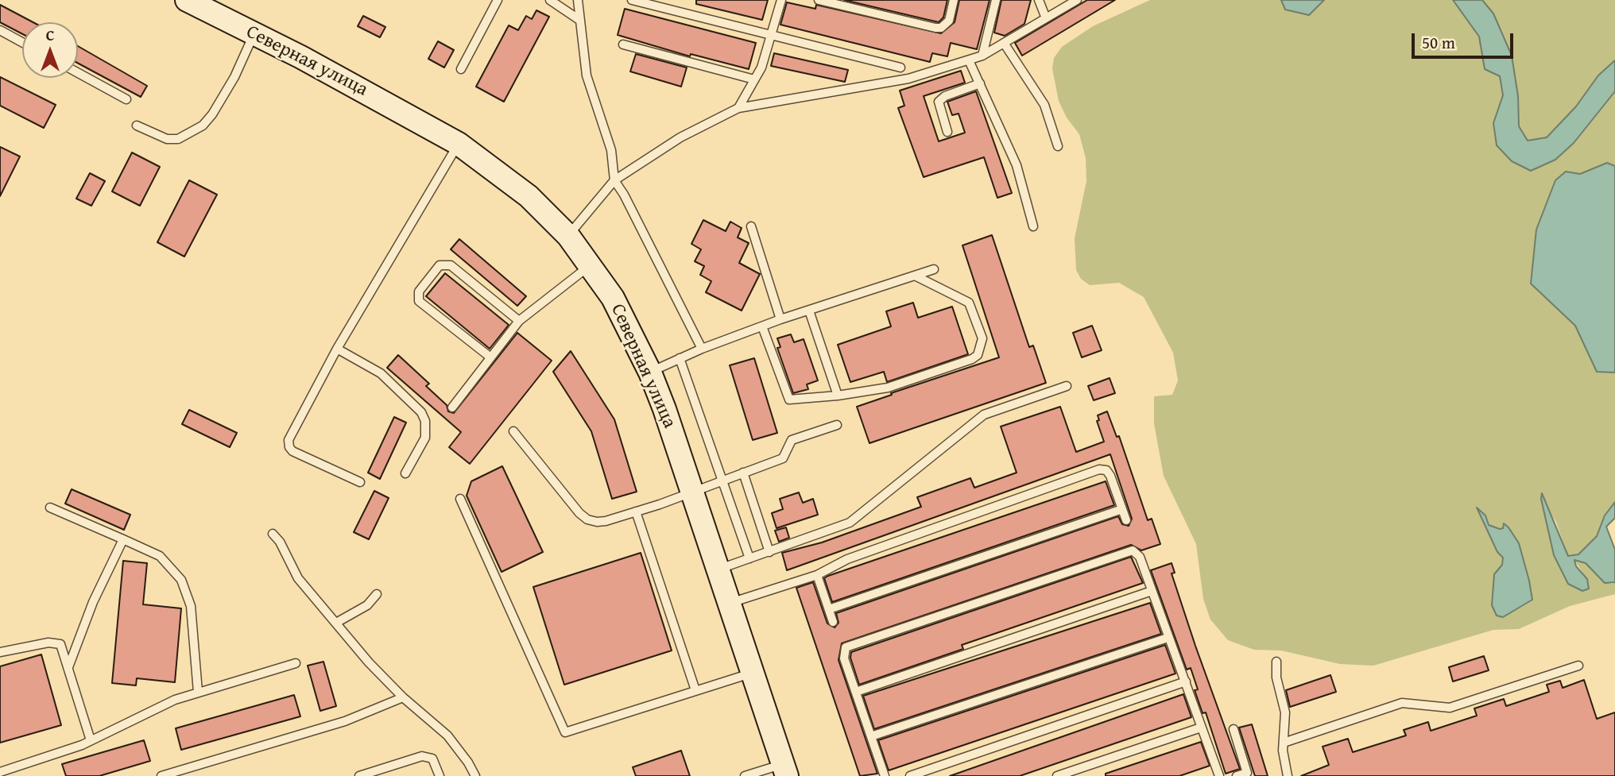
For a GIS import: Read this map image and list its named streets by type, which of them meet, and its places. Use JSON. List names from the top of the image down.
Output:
{
  "streets": {
    "main road": ["Северная улица"]
  },
  "scale_bar": "50 m",
  "north": "top"
}
